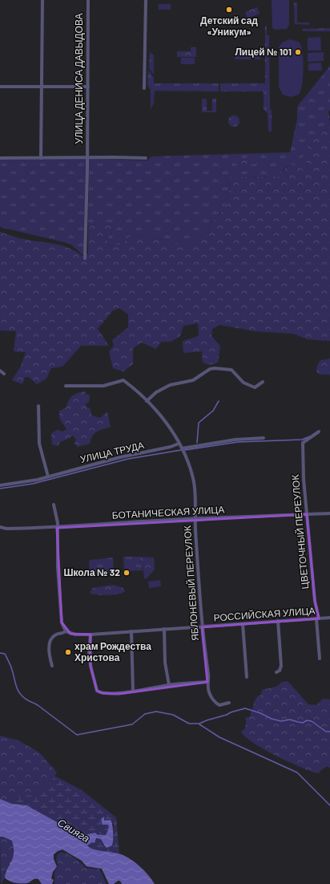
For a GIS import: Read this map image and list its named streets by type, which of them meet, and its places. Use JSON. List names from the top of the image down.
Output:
{
  "streets": {
    "street": [
      "УЛИЦА ДЕНИСА ДАВЫДОВА",
      "УЛИЦА ТРУДА",
      "БОТАНИЧЕСКАЯ УЛИЦА",
      "ЦВЕТОЧНЫЙ ПЕРЕУЛОК",
      "ЯБЛОНЕВЫЙ ПЕРЕУЛОК",
      "РОССИЙСКАЯ УЛИЦА"
    ]
  },
  "crossings": [
    ["УЛИЦА ТРУДА", "ЯБЛОНЕВЫЙ ПЕРЕУЛОК"],
    ["БОТАНИЧЕСКАЯ УЛИЦА", "ЦВЕТОЧНЫЙ ПЕРЕУЛОК"],
    ["БОТАНИЧЕСКАЯ УЛИЦА", "ЯБЛОНЕВЫЙ ПЕРЕУЛОК"],
    ["ЦВЕТОЧНЫЙ ПЕРЕУЛОК", "РОССИЙСКАЯ УЛИЦА"],
    ["ЯБЛОНЕВЫЙ ПЕРЕУЛОК", "РОССИЙСКАЯ УЛИЦА"]
  ],
  "water": ["Свияга"],
  "places": [
    "Детский сад «Уникум»",
    "Лицей № 101",
    "Школа № 32",
    "храм Рождества Христова"
  ]
}
